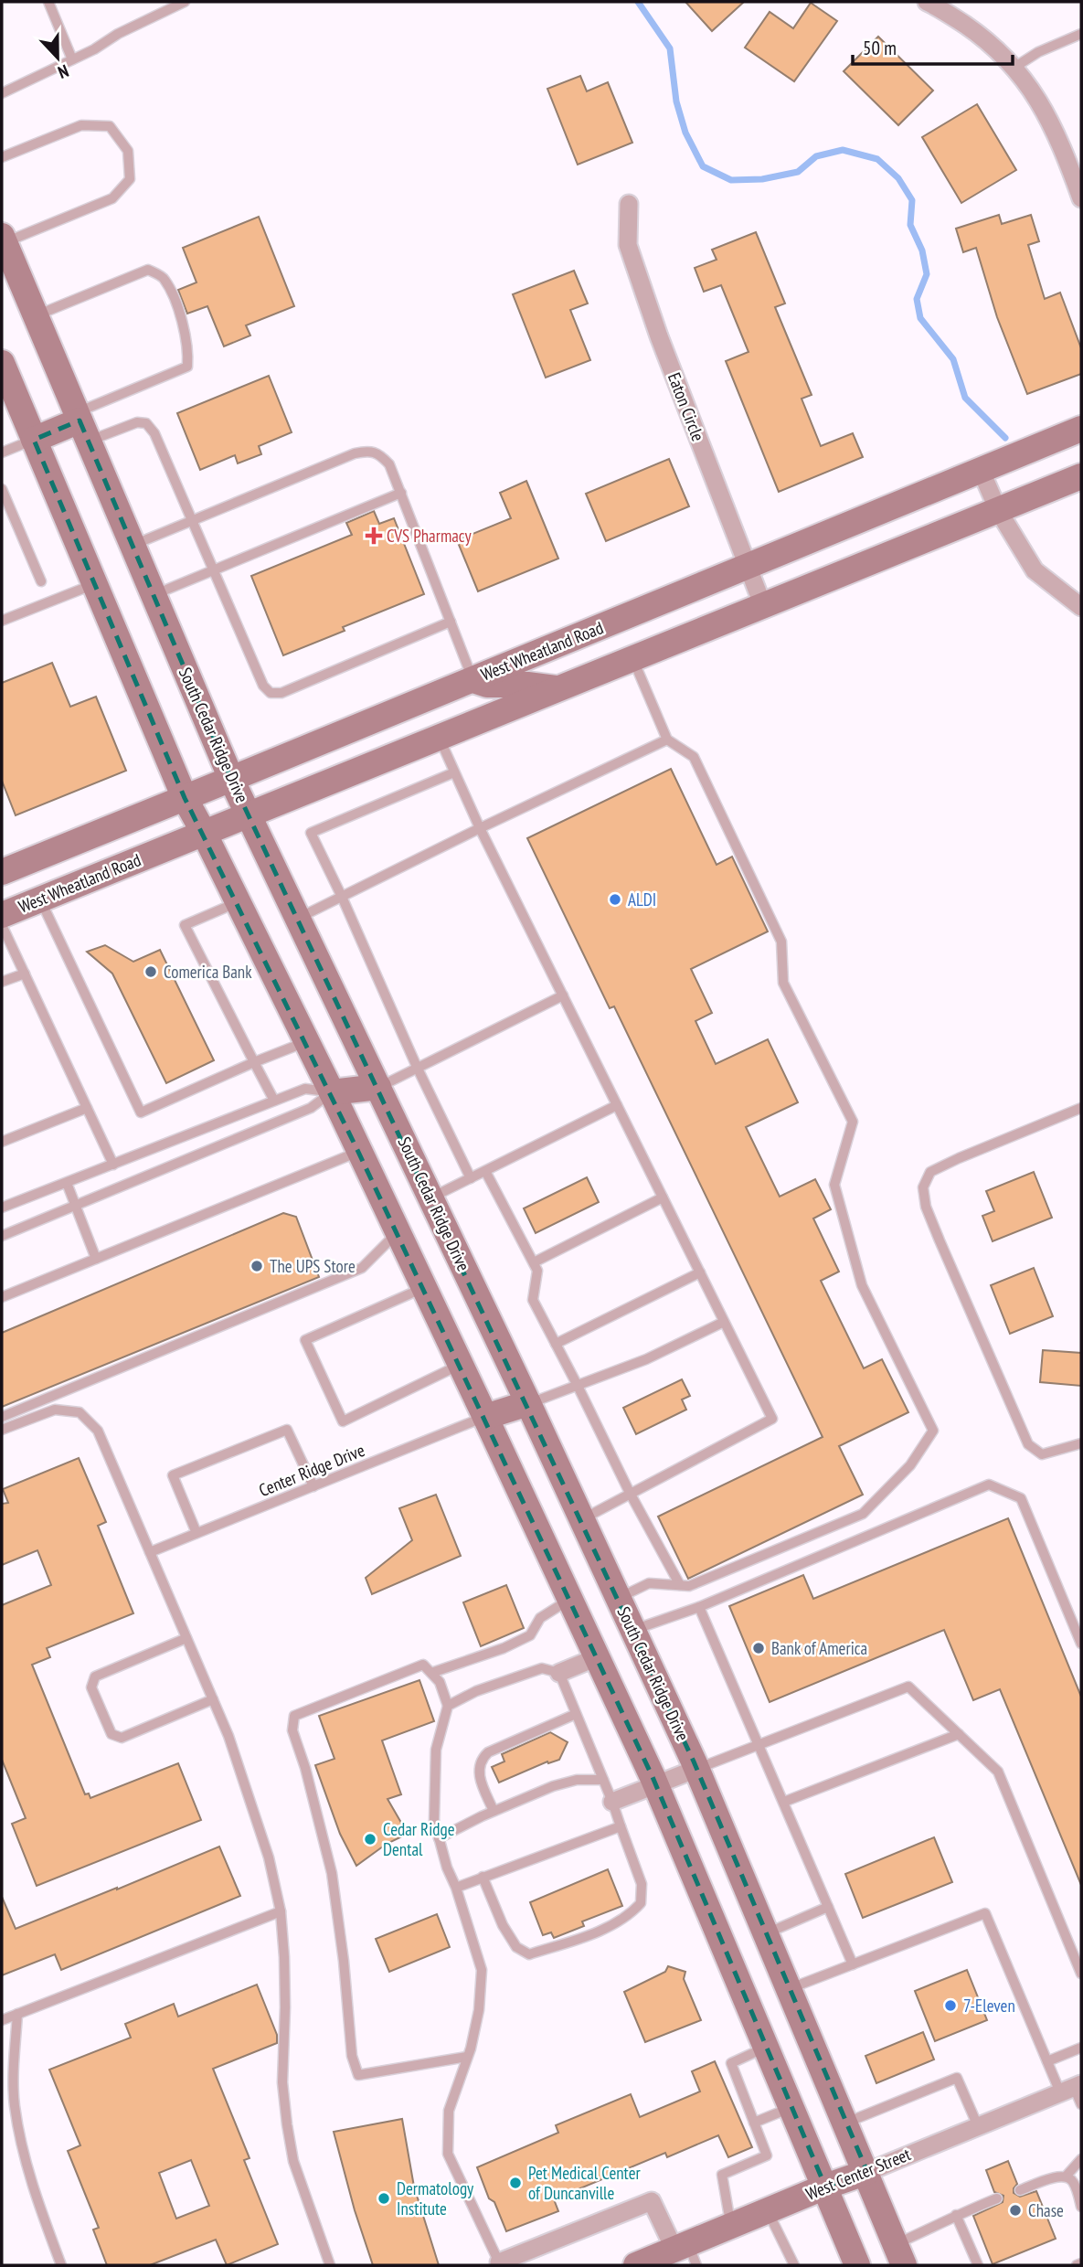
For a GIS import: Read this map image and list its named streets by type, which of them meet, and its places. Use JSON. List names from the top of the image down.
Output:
{
  "streets": {
    "main road": ["West Wheatland Road", "South Cedar Ridge Drive", "West Center Street"],
    "street": ["Eaton Circle"],
    "lane": ["Center Ridge Drive"]
  },
  "crossings": [
    ["Eaton Circle", "West Wheatland Road"],
    ["West Wheatland Road", "South Cedar Ridge Drive"],
    ["South Cedar Ridge Drive", "West Center Street"]
  ],
  "places": {
    "health": ["CVS Pharmacy"],
    "other": [
      "ALDI",
      "Comerica Bank",
      "The UPS Store",
      "Bank of America",
      "Cedar Ridge Dental",
      "7-Eleven",
      "Pet Medical Center of Duncanville",
      "Dermatology Institute",
      "Chase"
    ]
  },
  "scale_bar": "50 m",
  "north": "bottom"
}
